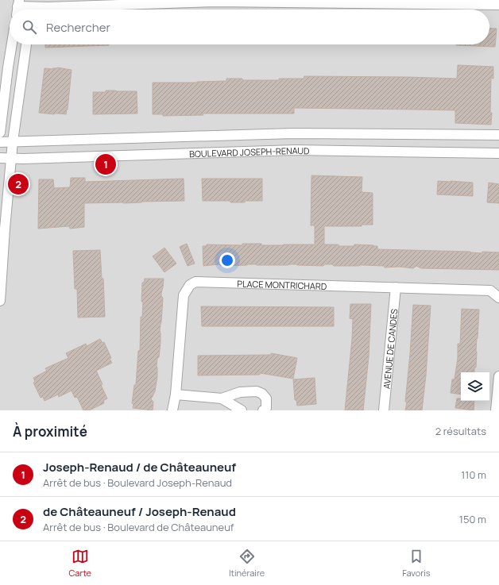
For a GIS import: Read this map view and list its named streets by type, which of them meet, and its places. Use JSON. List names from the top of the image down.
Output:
{
  "streets": {
    "street": ["BOULEVARD JOSEPH-RENAUD", "PLACE MONTRICHARD", "AVENUE DE CANDES"]
  },
  "crossings": [
    ["PLACE MONTRICHARD", "AVENUE DE CANDES"]
  ],
  "page": {
    "search": "Rechercher",
    "pins": ["1", "2"],
    "heading": ["À proximité", "2 résultats"],
    "list": [
      {
        "mark": "1",
        "name": "Joseph-Renaud / de Châteauneuf",
        "note": "Arrêt de bus · Boulevard Joseph-Renaud",
        "value": "110 m"
      },
      {
        "mark": "2",
        "name": "de Châteauneuf / Joseph-Renaud",
        "note": "Arrêt de bus · Boulevard de Châteauneuf",
        "value": "150 m"
      }
    ],
    "nav": ["Carte", "Itinéraire", "Favoris"]
  }
}
